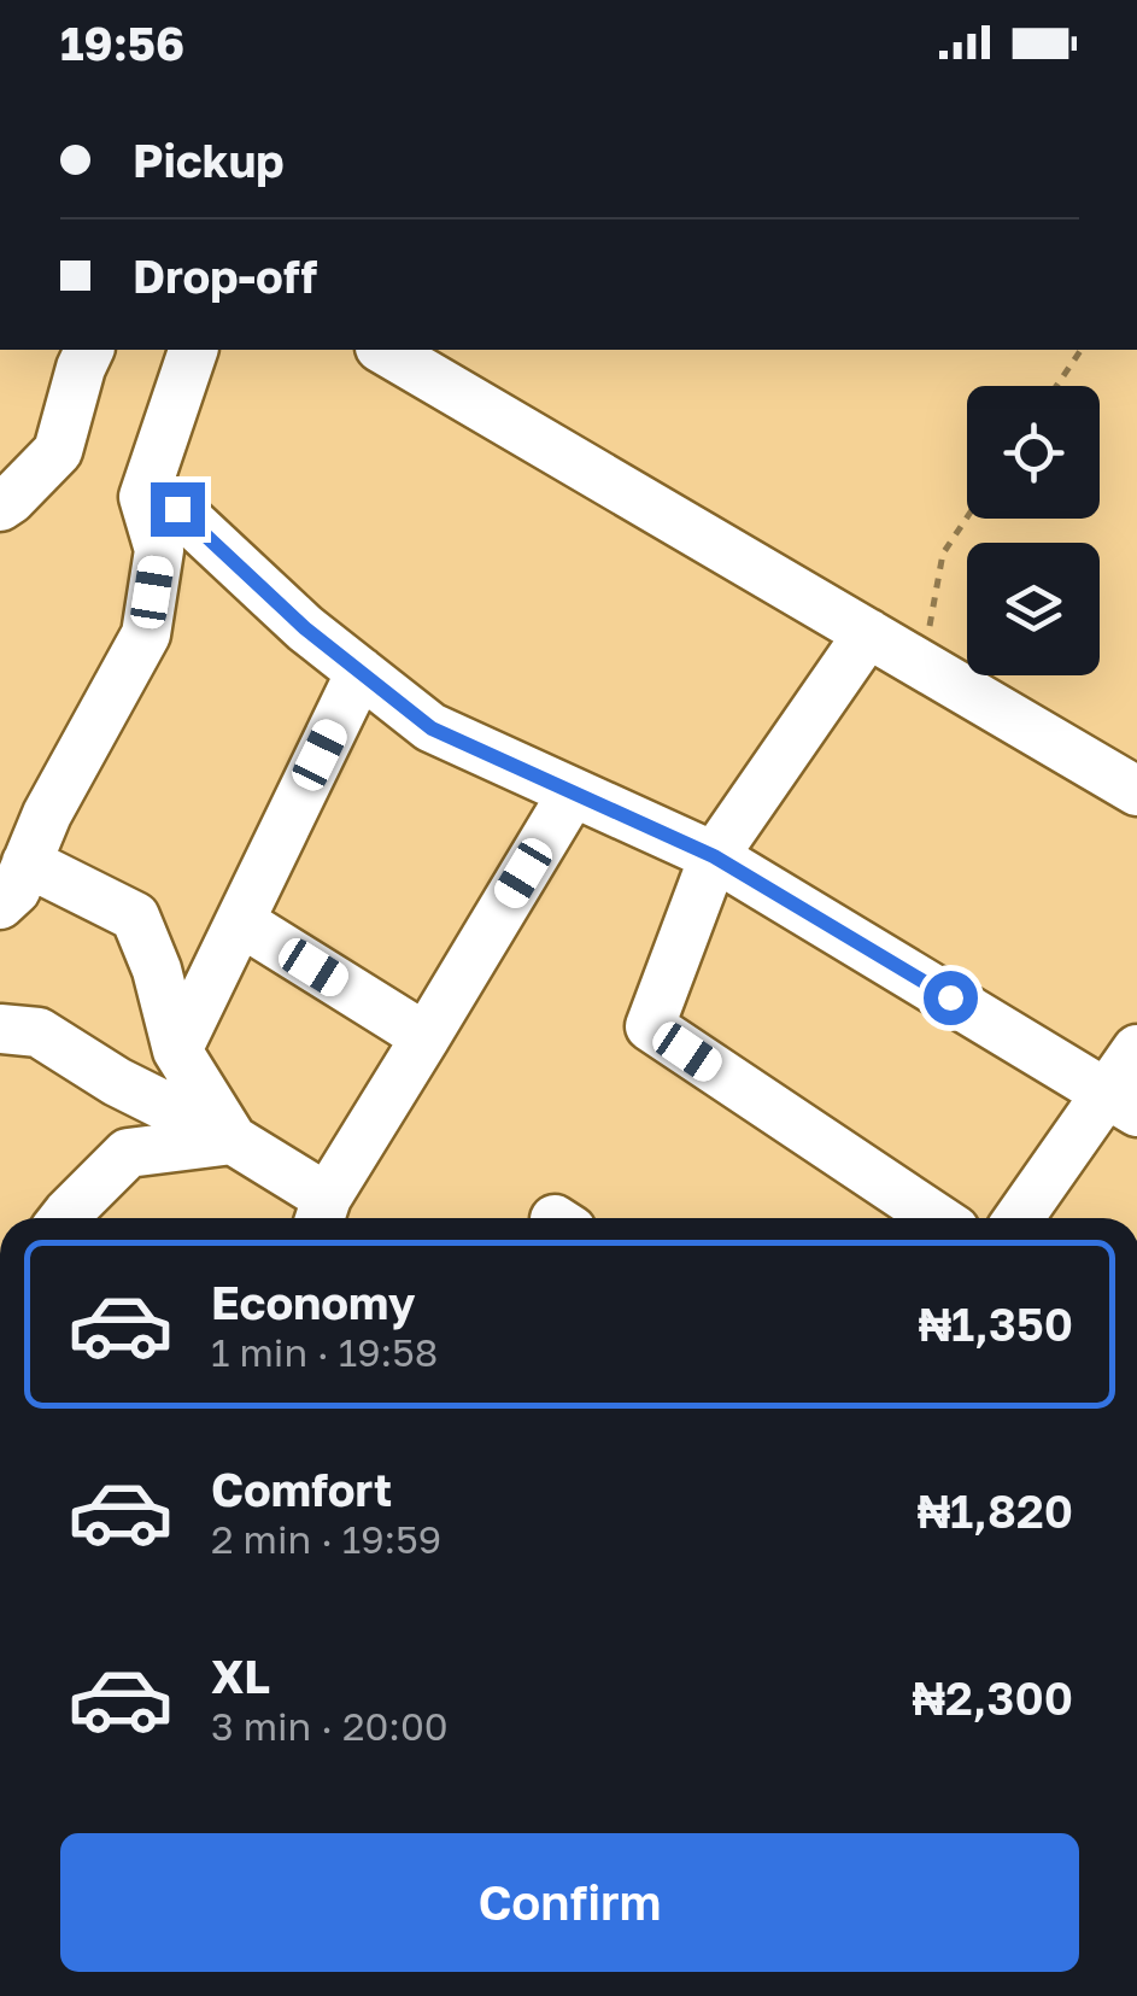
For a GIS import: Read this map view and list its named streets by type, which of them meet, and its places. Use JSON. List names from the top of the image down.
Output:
{
  "page": {
    "status": "19:56",
    "banner": ["Pickup", "Drop-off"],
    "list": [
      {
        "name": "Economy",
        "note": "1 min · 19:58",
        "value": "₦1,350"
      },
      {
        "name": "Comfort",
        "note": "2 min · 19:59",
        "value": "₦1,820"
      },
      {
        "name": "XL",
        "note": "3 min · 20:00",
        "value": "₦2,300"
      }
    ],
    "buttons": "Confirm"
  }
}
